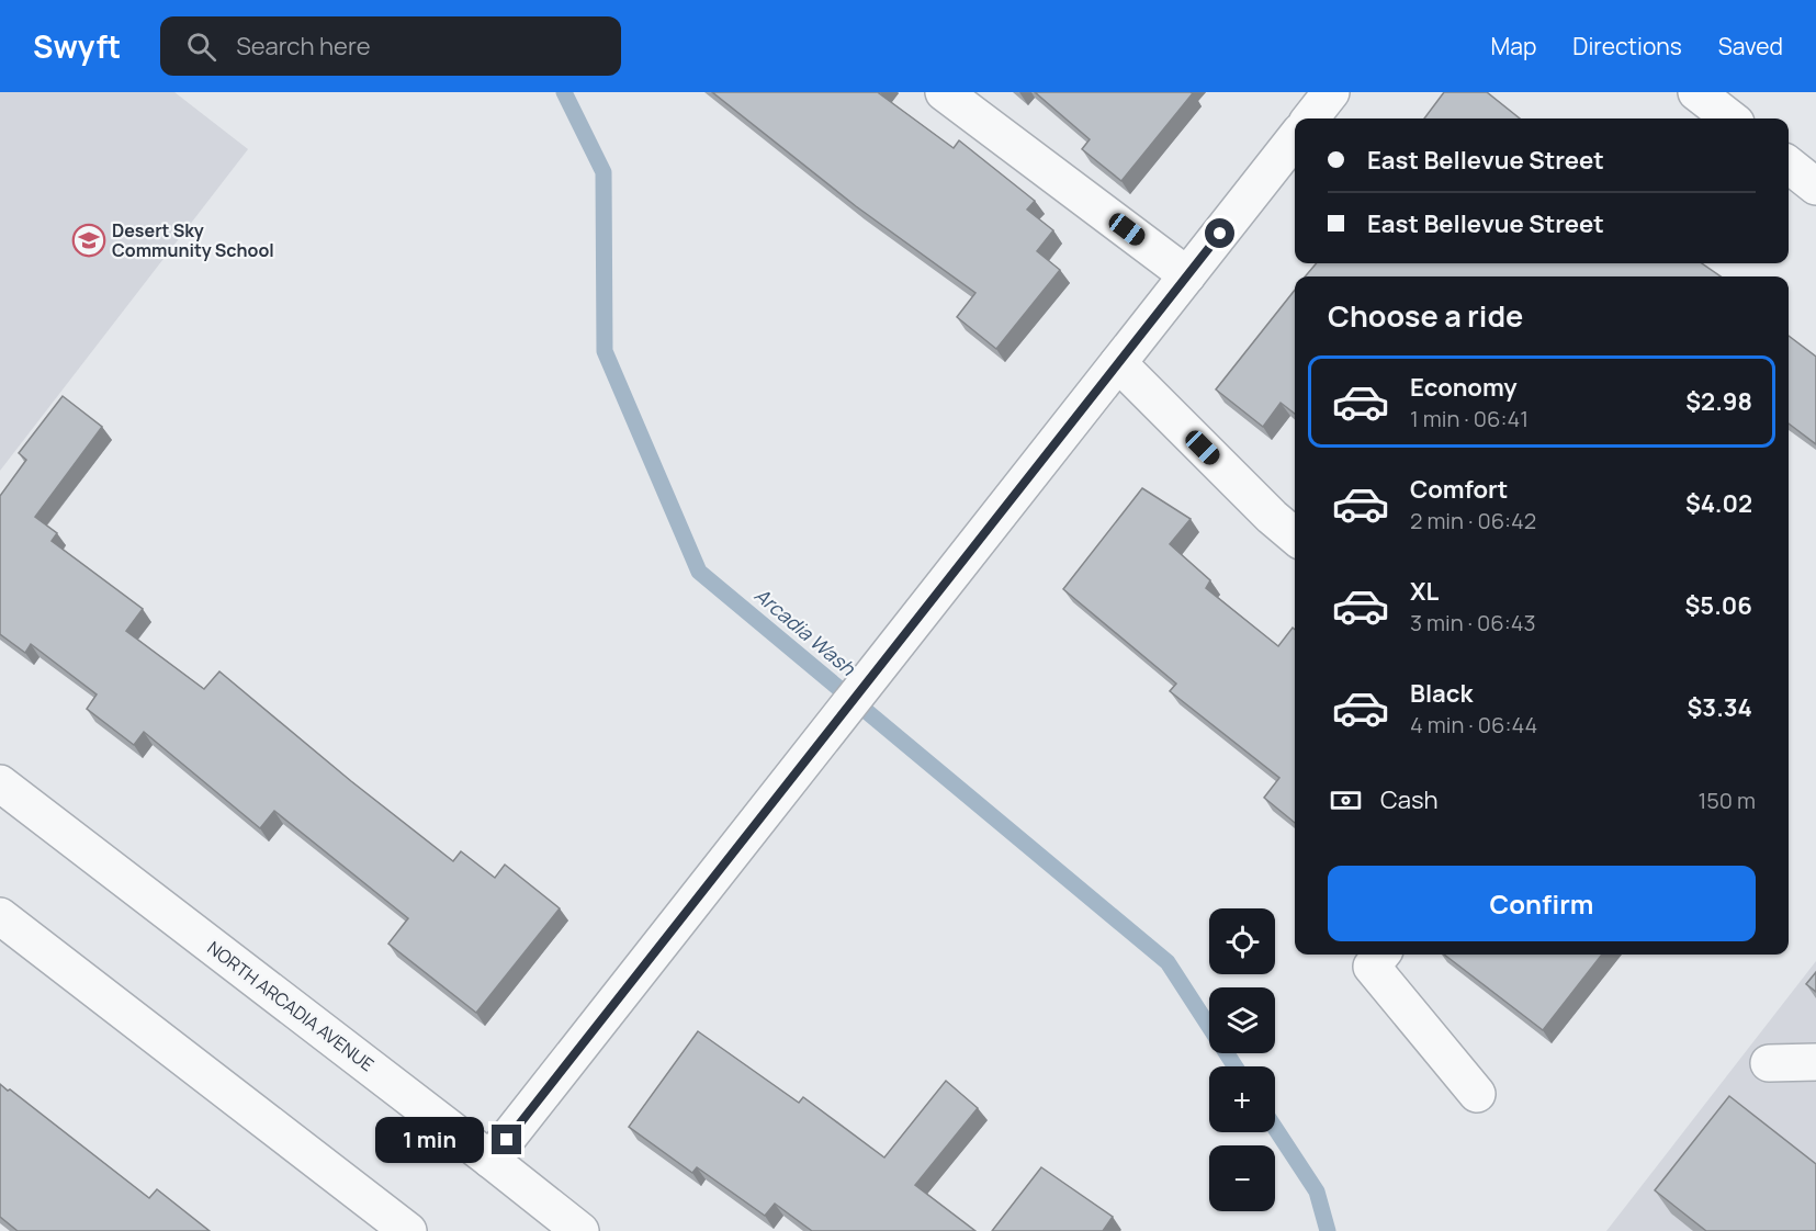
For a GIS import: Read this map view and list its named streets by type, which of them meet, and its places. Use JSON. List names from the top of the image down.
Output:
{
  "streets": {
    "street": ["NORTH ARCADIA AVENUE"]
  },
  "water": ["Arcadia Wash"],
  "places": {
    "school or university": ["Desert Sky Community School"]
  },
  "page": {
    "header": "Swyft",
    "search": "Search here",
    "nav": ["Map", "Directions", "Saved"],
    "banner": ["East Bellevue Street", "East Bellevue Street"],
    "heading": "Choose a ride",
    "list": [
      {
        "name": "Economy",
        "note": "1 min · 06:41",
        "value": "$2.98"
      },
      {
        "name": "Comfort",
        "note": "2 min · 06:42",
        "value": "$4.02"
      },
      {
        "name": "XL",
        "note": "3 min · 06:43",
        "value": "$5.06"
      },
      {
        "name": "Black",
        "note": "4 min · 06:44",
        "value": "$3.34"
      }
    ],
    "pay": ["Cash", "150 m"],
    "buttons": "Confirm",
    "map_buttons": ["+", "−"],
    "bubble": "1 min"
  }
}
